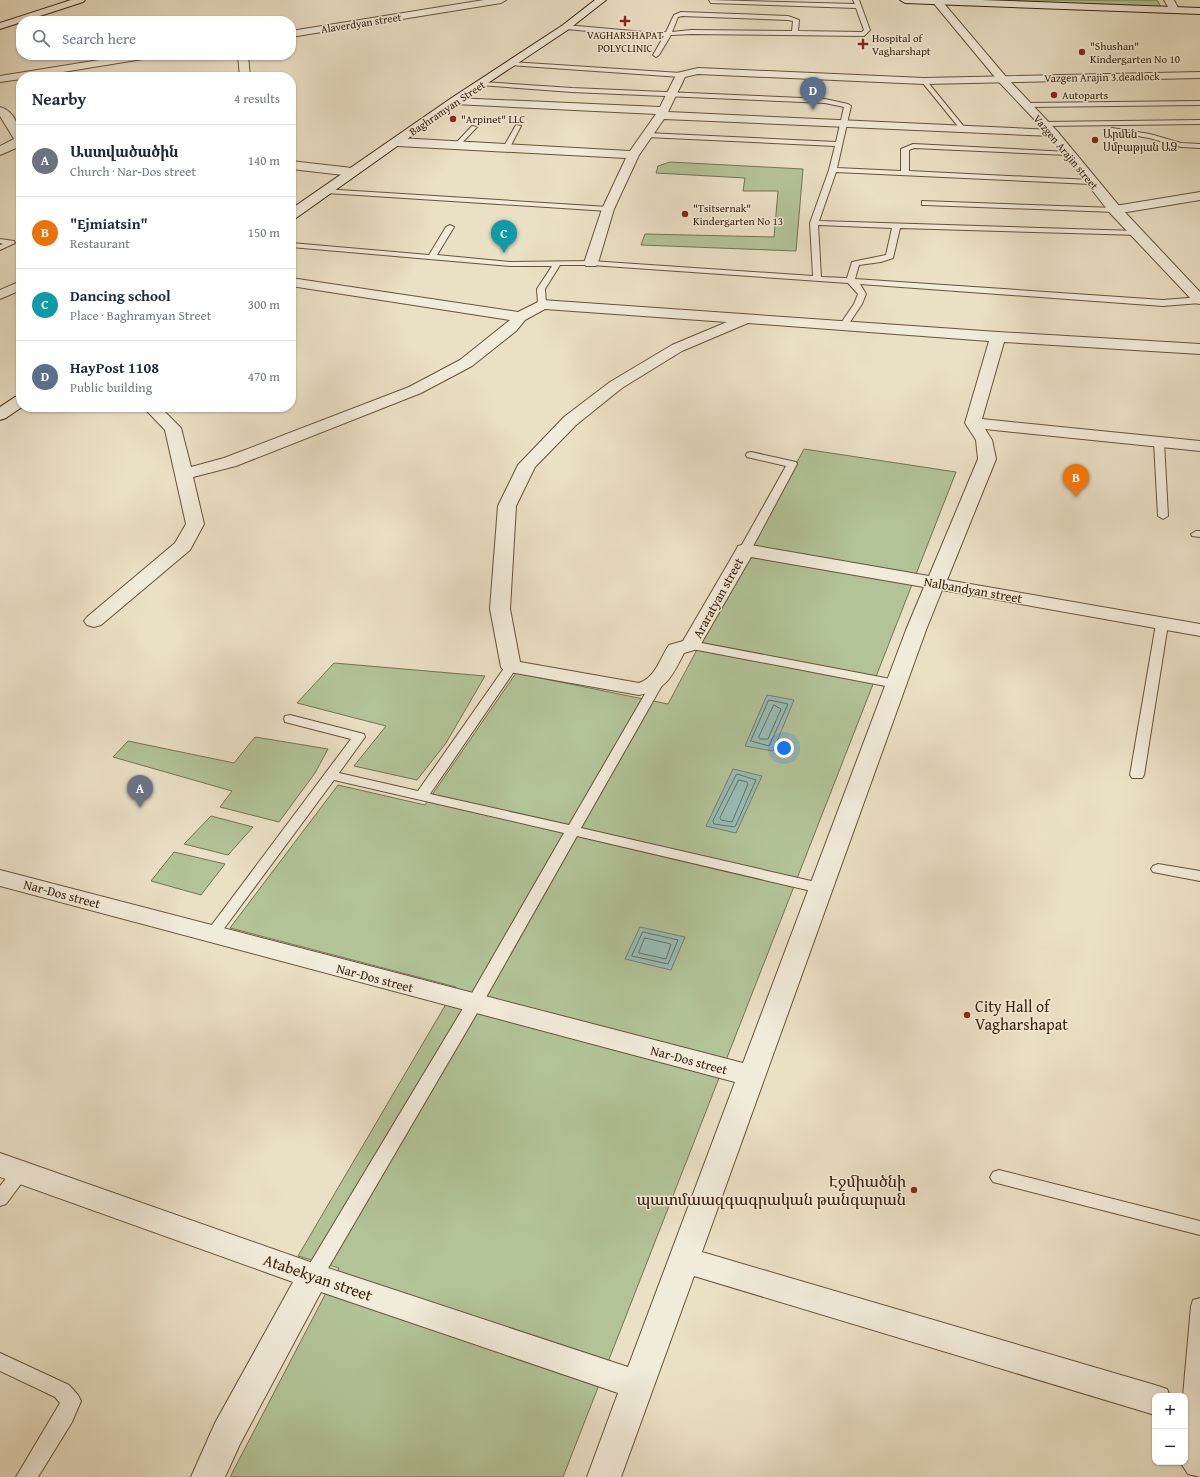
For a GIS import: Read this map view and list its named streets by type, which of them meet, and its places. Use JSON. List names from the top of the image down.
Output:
{
  "streets": {
    "street": [
      "Alaverdyan street",
      "Vazgen Arajin 3 deadlock",
      "Baghramyan Street",
      "Vazgen Arajin street",
      "Nalbandyan street",
      "Araratyan street",
      "Nar-Dos street",
      "Atabekyan street"
    ]
  },
  "crossings": [
    ["Vazgen Arajin 3 deadlock", "Vazgen Arajin street"],
    ["Nalbandyan street", "Araratyan street"]
  ],
  "places": {
    "health": ["VAGHARSHAPAT POLYCLINIC", "Hospital of Vagharshapt"],
    "other": [
      "\"Shushan\" Kindergarten No 10",
      "Autoparts",
      "\"Arpinet\" LLC",
      "Արմեն Սմբաթյան ԱՁ",
      "\"Tsitsernak\" Kindergarten No 13",
      "City Hall of Vagharshapat",
      "Էջմիածնի պատմաազգագրական թանգարան"
    ]
  },
  "page": {
    "search": "Search here",
    "heading": ["Nearby", "4 results"],
    "pins": [
      "D",
      "C",
      "B",
      "A"
    ],
    "list": [
      {
        "mark": "A",
        "name": "Աստվածածին",
        "note": "Church · Nar-Dos street",
        "value": "140 m"
      },
      {
        "mark": "B",
        "name": "\"Ejmiatsin\"",
        "note": "Restaurant",
        "value": "150 m"
      },
      {
        "mark": "C",
        "name": "Dancing school",
        "note": "Place · Baghramyan Street",
        "value": "300 m"
      },
      {
        "mark": "D",
        "name": "HayPost 1108",
        "note": "Public building",
        "value": "470 m"
      }
    ],
    "map_buttons": ["+", "−"]
  }
}
